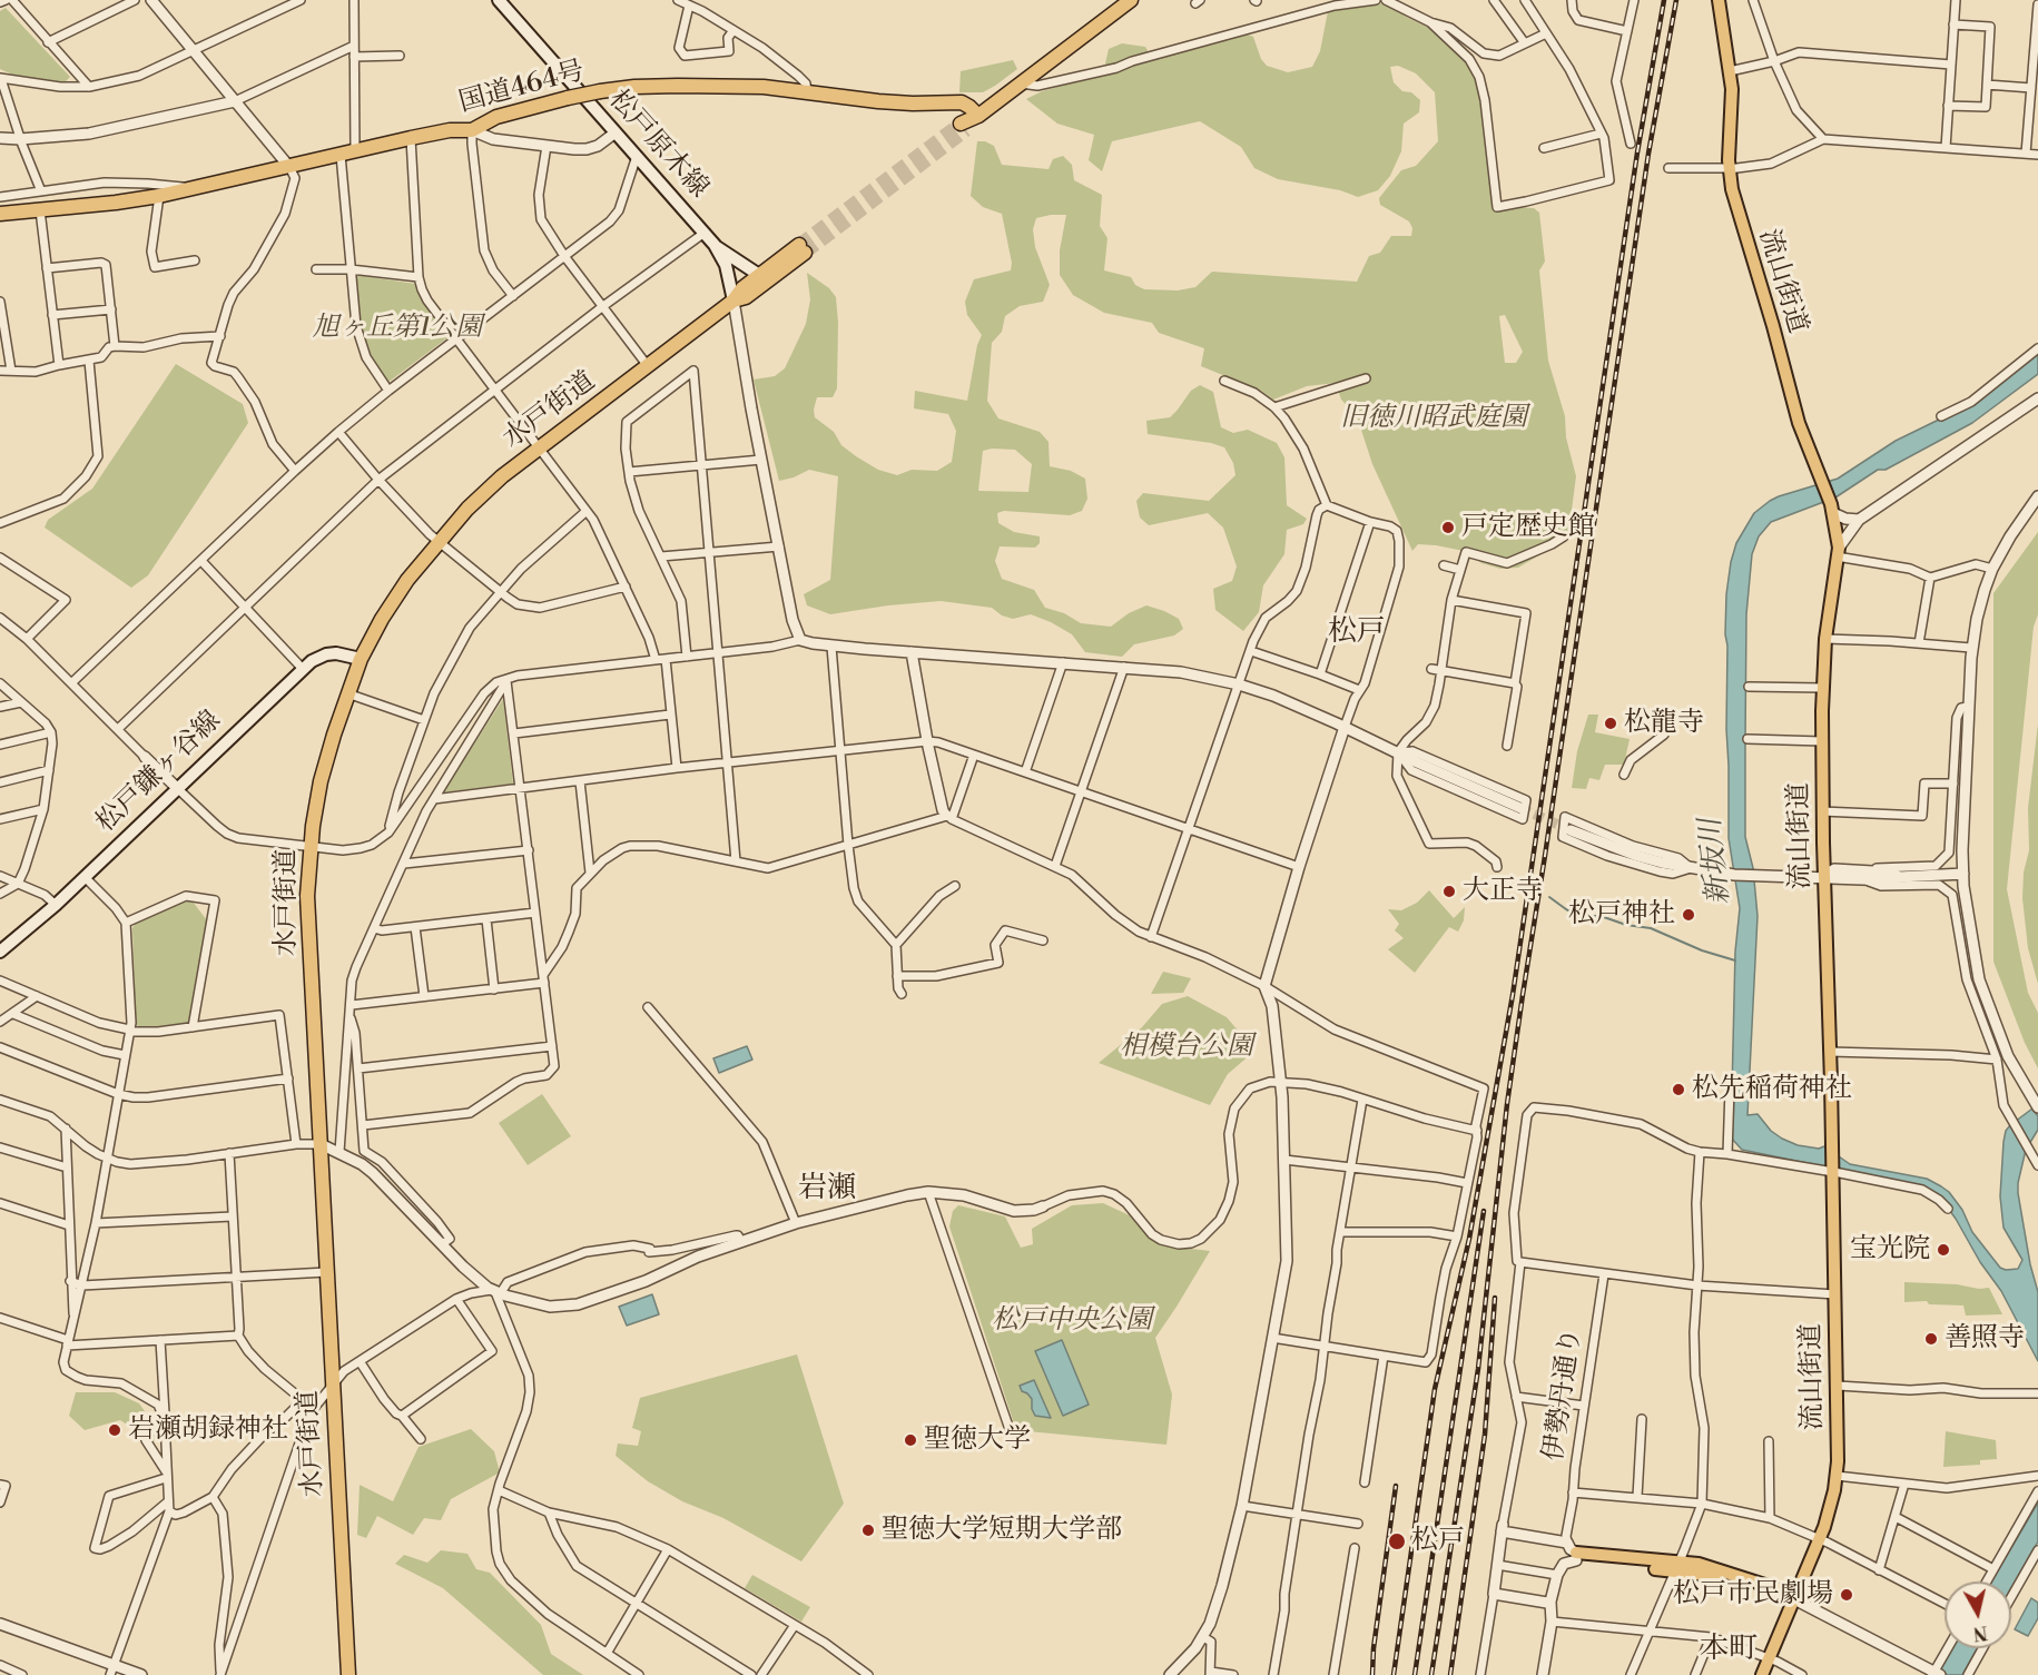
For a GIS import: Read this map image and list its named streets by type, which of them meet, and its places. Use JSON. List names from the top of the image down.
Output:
{
  "streets": {
    "highway": ["国道464号", "水戸街道"],
    "main road": ["松戸原木線", "流山街道", "松戸鎌ヶ谷線"],
    "street": ["伊勢丹通り"]
  },
  "crossings": [
    ["松戸原木線", "水戸街道"],
    ["水戸街道", "松戸鎌ヶ谷線"]
  ],
  "districts": ["松戸", "岩瀬", "本町"],
  "water": ["新坂川"],
  "parks": [
    "旭ヶ丘第1公園",
    "旧徳川昭武庭園",
    "相模台公園",
    "松戸中央公園"
  ],
  "places": [
    "戸定歴史館",
    "松龍寺",
    "大正寺",
    "松戸神社",
    "松先稲荷神社",
    "宝光院",
    "善照寺",
    "岩瀬胡録神社",
    "聖徳大学",
    "聖徳大学短期大学部",
    "松戸",
    "松戸市民劇場"
  ],
  "north": "bottom"
}
